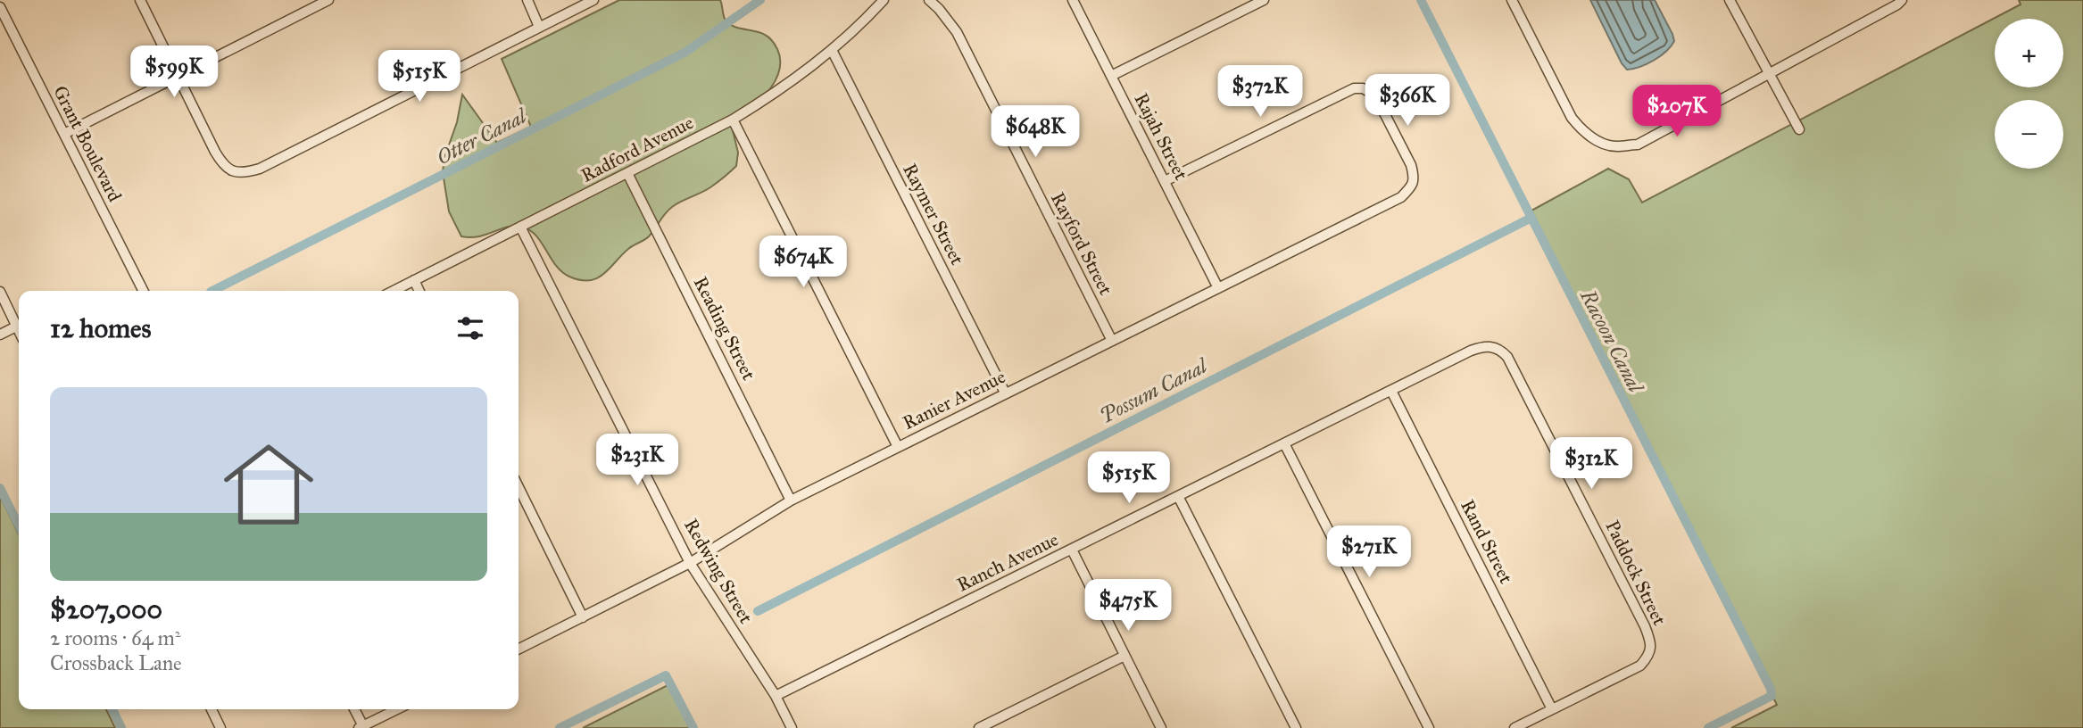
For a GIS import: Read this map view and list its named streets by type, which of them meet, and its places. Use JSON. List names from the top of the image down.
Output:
{
  "streets": {
    "street": [
      "Rajah Street",
      "Grant Boulevard",
      "Radford Avenue",
      "Raymer Street",
      "Rayford Street",
      "Reading Street",
      "Ranier Avenue",
      "Rand Street",
      "Ranch Avenue",
      "Redwing Street",
      "Paddock Street"
    ]
  },
  "crossings": [
    ["Rajah Street", "Ranier Avenue"],
    ["Radford Avenue", "Raymer Street"],
    ["Radford Avenue", "Reading Street"],
    ["Radford Avenue", "Redwing Street"],
    ["Raymer Street", "Ranier Avenue"],
    ["Rayford Street", "Ranier Avenue"],
    ["Reading Street", "Ranier Avenue"],
    ["Ranier Avenue", "Redwing Street"],
    ["Rand Street", "Ranch Avenue"],
    ["Rand Street", "Paddock Street"],
    ["Ranch Avenue", "Redwing Street"],
    ["Ranch Avenue", "Paddock Street"]
  ],
  "water": ["Otter Canal", "Racoon Canal", "Possum Canal"],
  "page": {
    "map_buttons": ["+", "−"],
    "price": [
      "$599K",
      "$515K",
      "$372K",
      "$366K",
      "$207K",
      "$648K",
      "$674K",
      "$231K",
      "$312K",
      "$515K",
      "$271K",
      "$475K"
    ],
    "heading": "12 homes",
    "list": [
      {
        "name": "$207,000",
        "note": "2 rooms · 64 m² · Crossback Lane"
      }
    ]
  }
}
